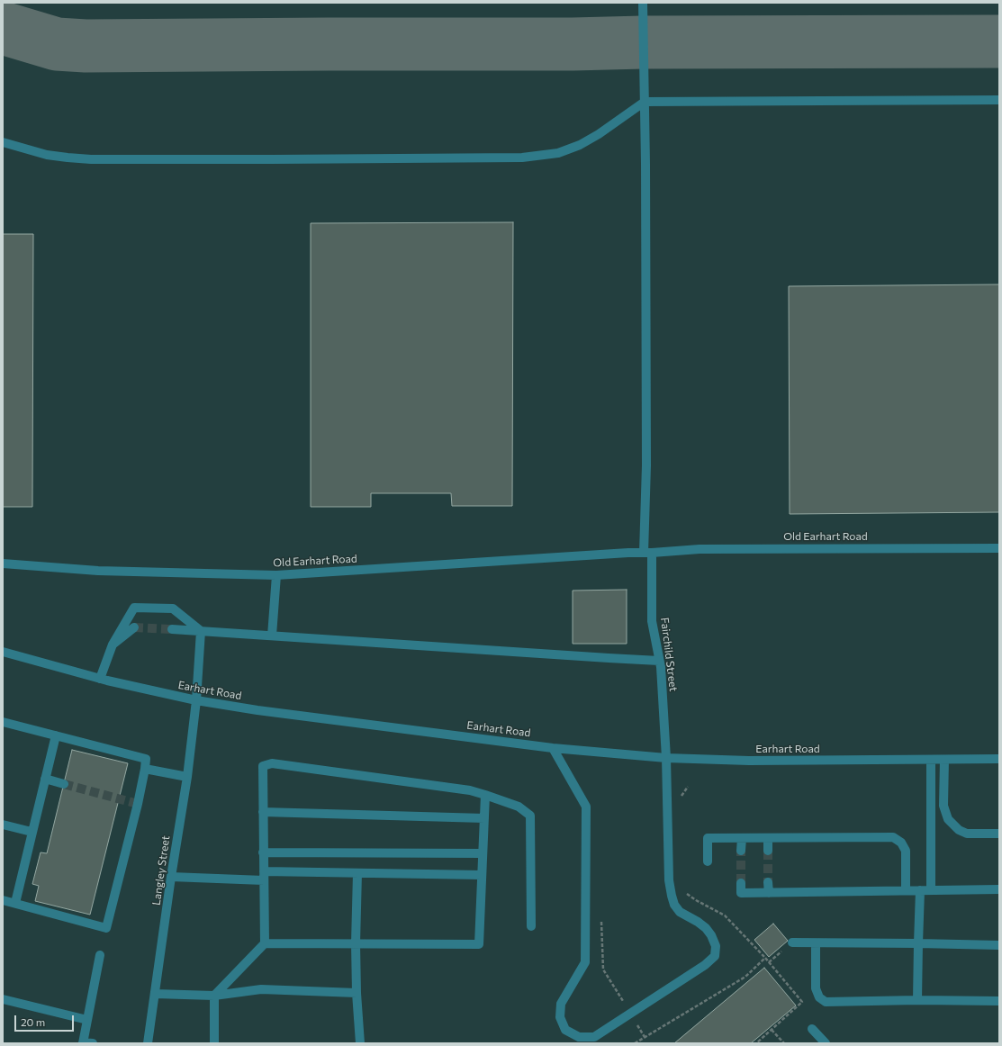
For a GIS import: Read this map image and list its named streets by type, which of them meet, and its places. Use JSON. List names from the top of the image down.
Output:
{
  "streets": {
    "street": [
      "Old Earhart Road",
      "Fairchild Street",
      "Earhart Road",
      "Langley Street"
    ]
  },
  "crossings": [
    ["Old Earhart Road", "Fairchild Street"],
    ["Fairchild Street", "Earhart Road"],
    ["Earhart Road", "Langley Street"]
  ],
  "scale_bar": "20 m"
}
